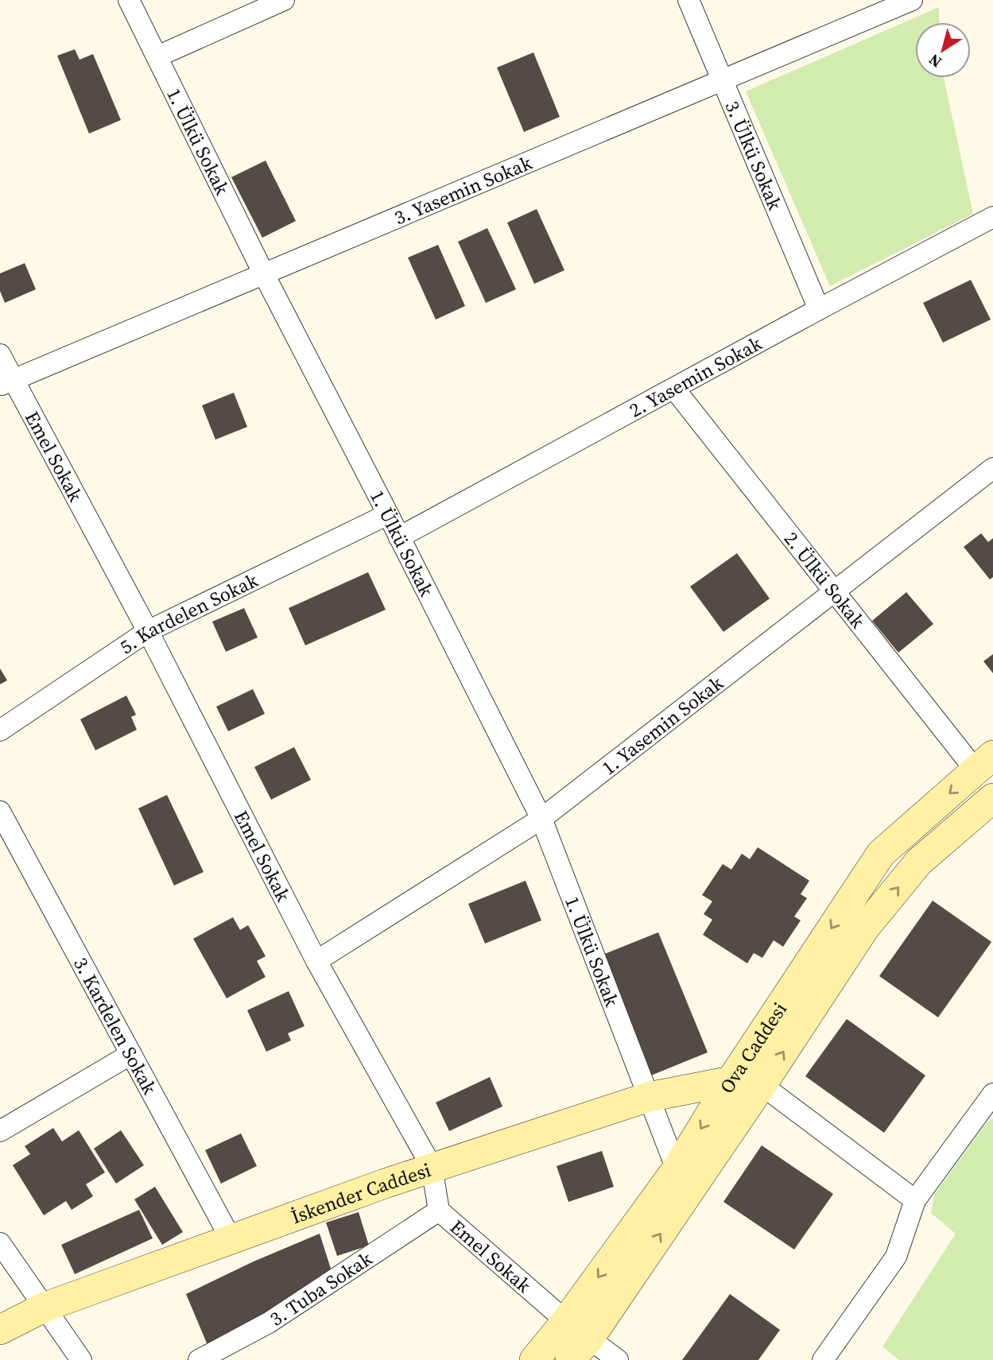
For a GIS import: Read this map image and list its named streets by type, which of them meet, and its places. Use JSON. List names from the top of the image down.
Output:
{
  "streets": {
    "street": [
      "1. Ülkü Sokak",
      "3. Ülkü Sokak",
      "3. Yasemin Sokak",
      "2. Yasemin Sokak",
      "Emel Sokak",
      "2. Ülkü Sokak",
      "5. Kardelen Sokak",
      "1. Yasemin Sokak",
      "3. Kardelen Sokak",
      "Ova Caddesi",
      "İskender Caddesi",
      "3. Tuba Sokak"
    ]
  },
  "crossings": [
    ["1. Ülkü Sokak", "3. Yasemin Sokak"],
    ["1. Ülkü Sokak", "2. Yasemin Sokak"],
    ["1. Ülkü Sokak", "5. Kardelen Sokak"],
    ["1. Ülkü Sokak", "1. Yasemin Sokak"],
    ["1. Ülkü Sokak", "Ova Caddesi"],
    ["1. Ülkü Sokak", "İskender Caddesi"],
    ["3. Ülkü Sokak", "3. Yasemin Sokak"],
    ["3. Ülkü Sokak", "2. Yasemin Sokak"],
    ["3. Yasemin Sokak", "Emel Sokak"],
    ["2. Yasemin Sokak", "2. Ülkü Sokak"],
    ["Emel Sokak", "5. Kardelen Sokak"],
    ["Emel Sokak", "1. Yasemin Sokak"],
    ["Emel Sokak", "Ova Caddesi"],
    ["Emel Sokak", "İskender Caddesi"],
    ["Emel Sokak", "3. Tuba Sokak"],
    ["2. Ülkü Sokak", "1. Yasemin Sokak"],
    ["2. Ülkü Sokak", "Ova Caddesi"],
    ["3. Kardelen Sokak", "İskender Caddesi"],
    ["Ova Caddesi", "İskender Caddesi"]
  ],
  "north": "bottom left"
}
